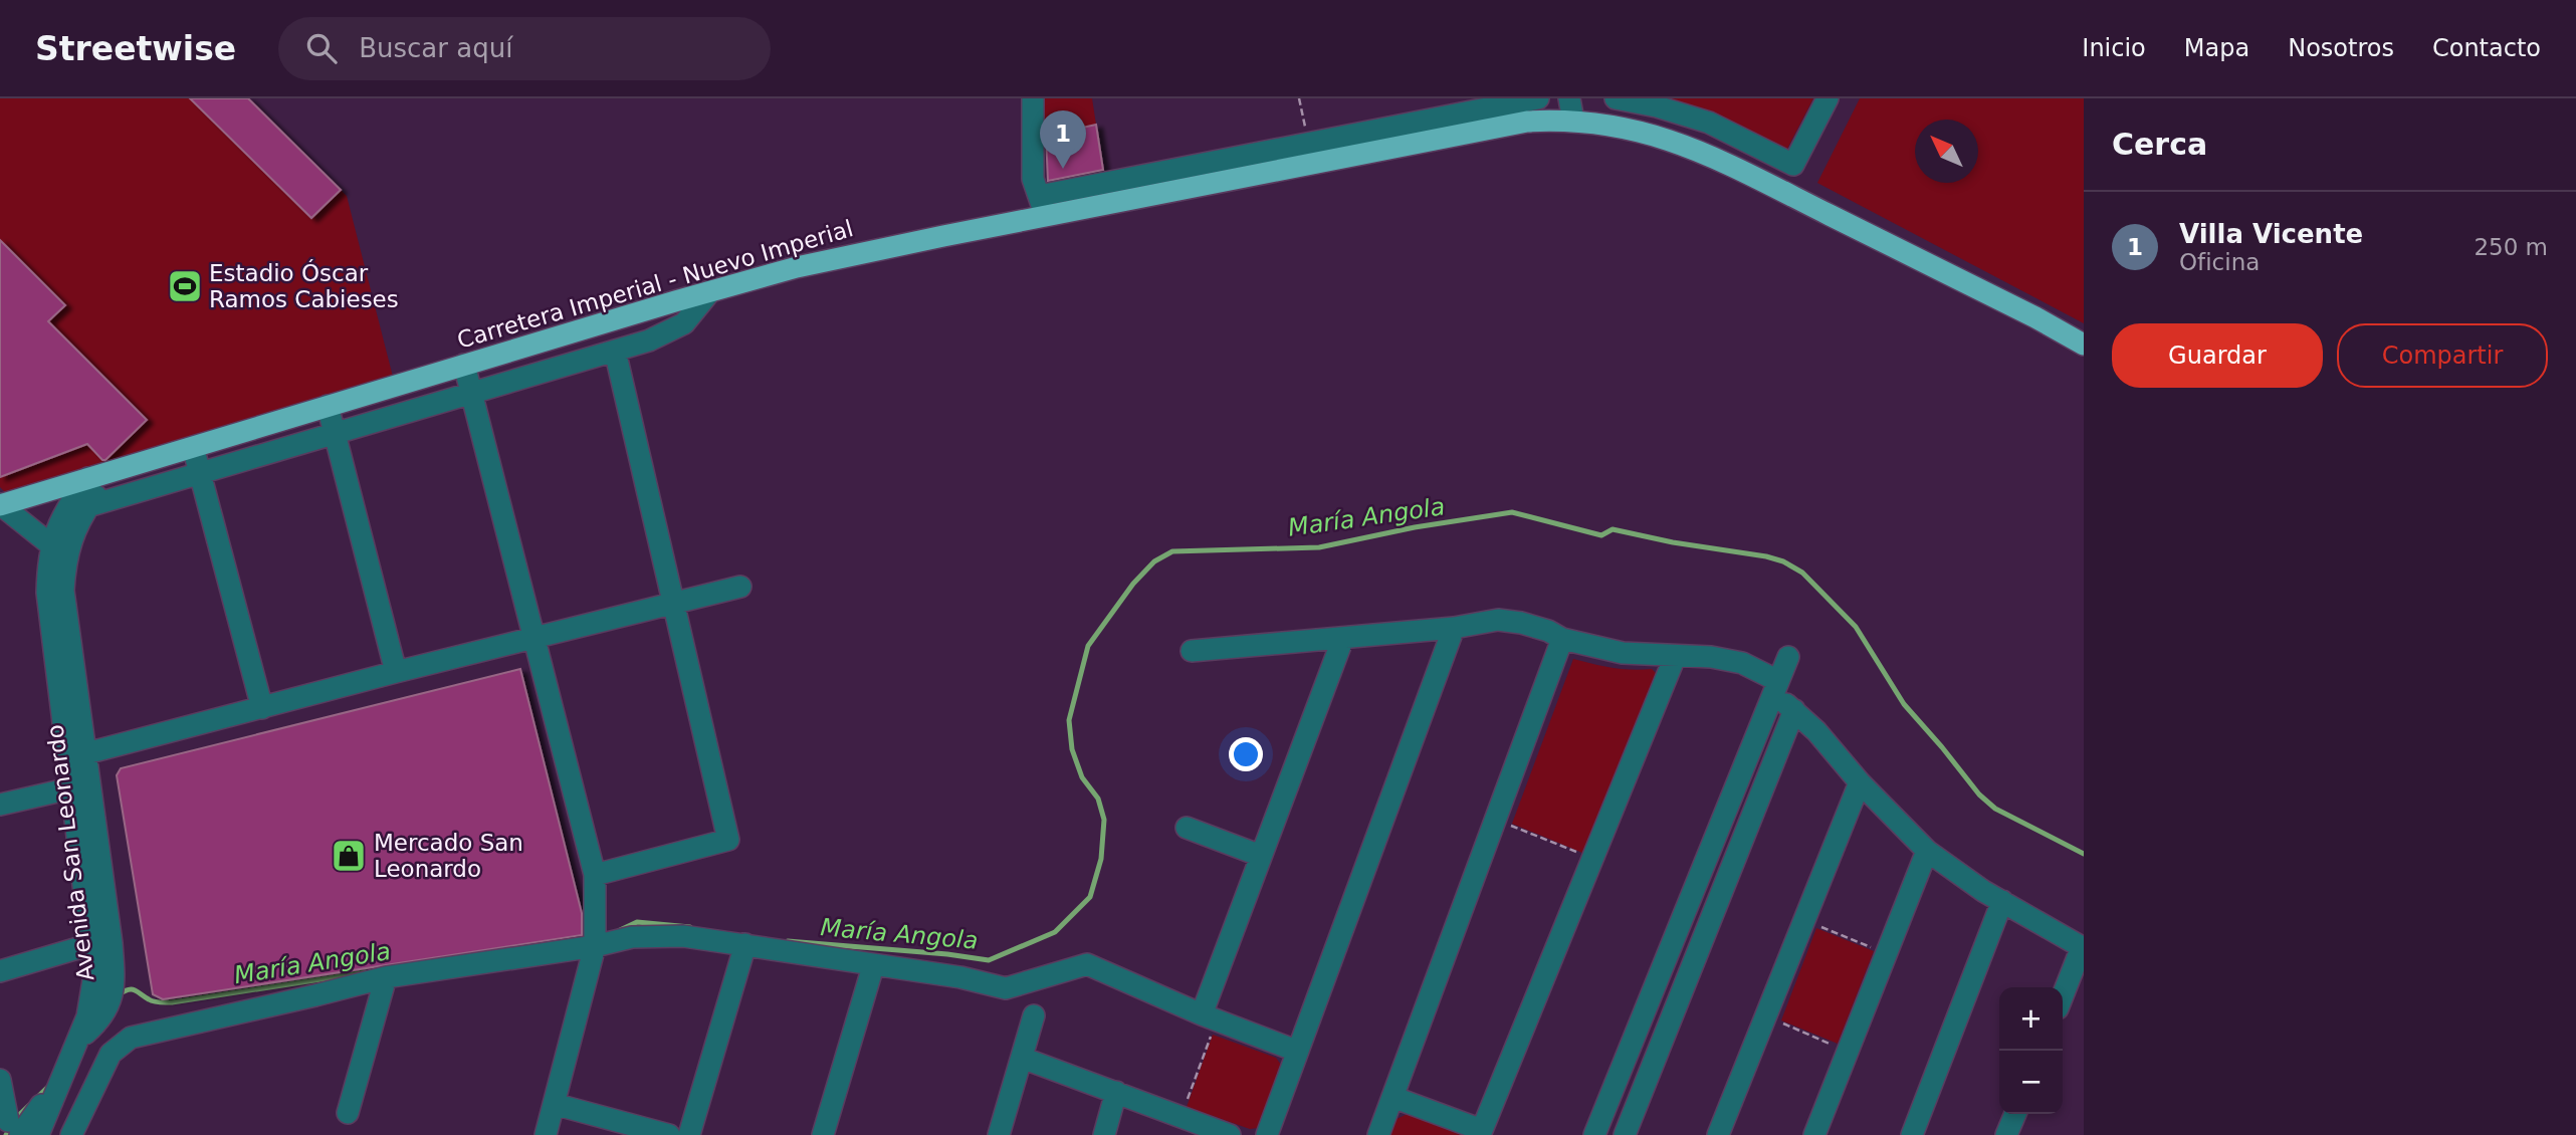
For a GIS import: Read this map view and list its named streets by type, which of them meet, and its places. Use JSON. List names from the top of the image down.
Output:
{
  "streets": {
    "highway": ["Carretera Imperial - Nuevo Imperial"],
    "street": ["Avenida San Leonardo"]
  },
  "crossings": [
    ["Carretera Imperial - Nuevo Imperial", "Avenida San Leonardo"]
  ],
  "water": ["María Angola"],
  "places": {
    "sports": ["Estadio Óscar Ramos Cabieses"],
    "shop": ["Mercado San Leonardo"]
  },
  "north": "top left",
  "page": {
    "header": "Streetwise",
    "search": "Buscar aquí",
    "nav": [
      "Inicio",
      "Mapa",
      "Nosotros",
      "Contacto"
    ],
    "heading": "Cerca",
    "pins": "1",
    "list": [
      {
        "mark": "1",
        "name": "Villa Vicente",
        "note": "Oficina",
        "value": "250 m"
      }
    ],
    "buttons": ["Guardar", "Compartir"],
    "map_buttons": ["+", "−"]
  }
}
